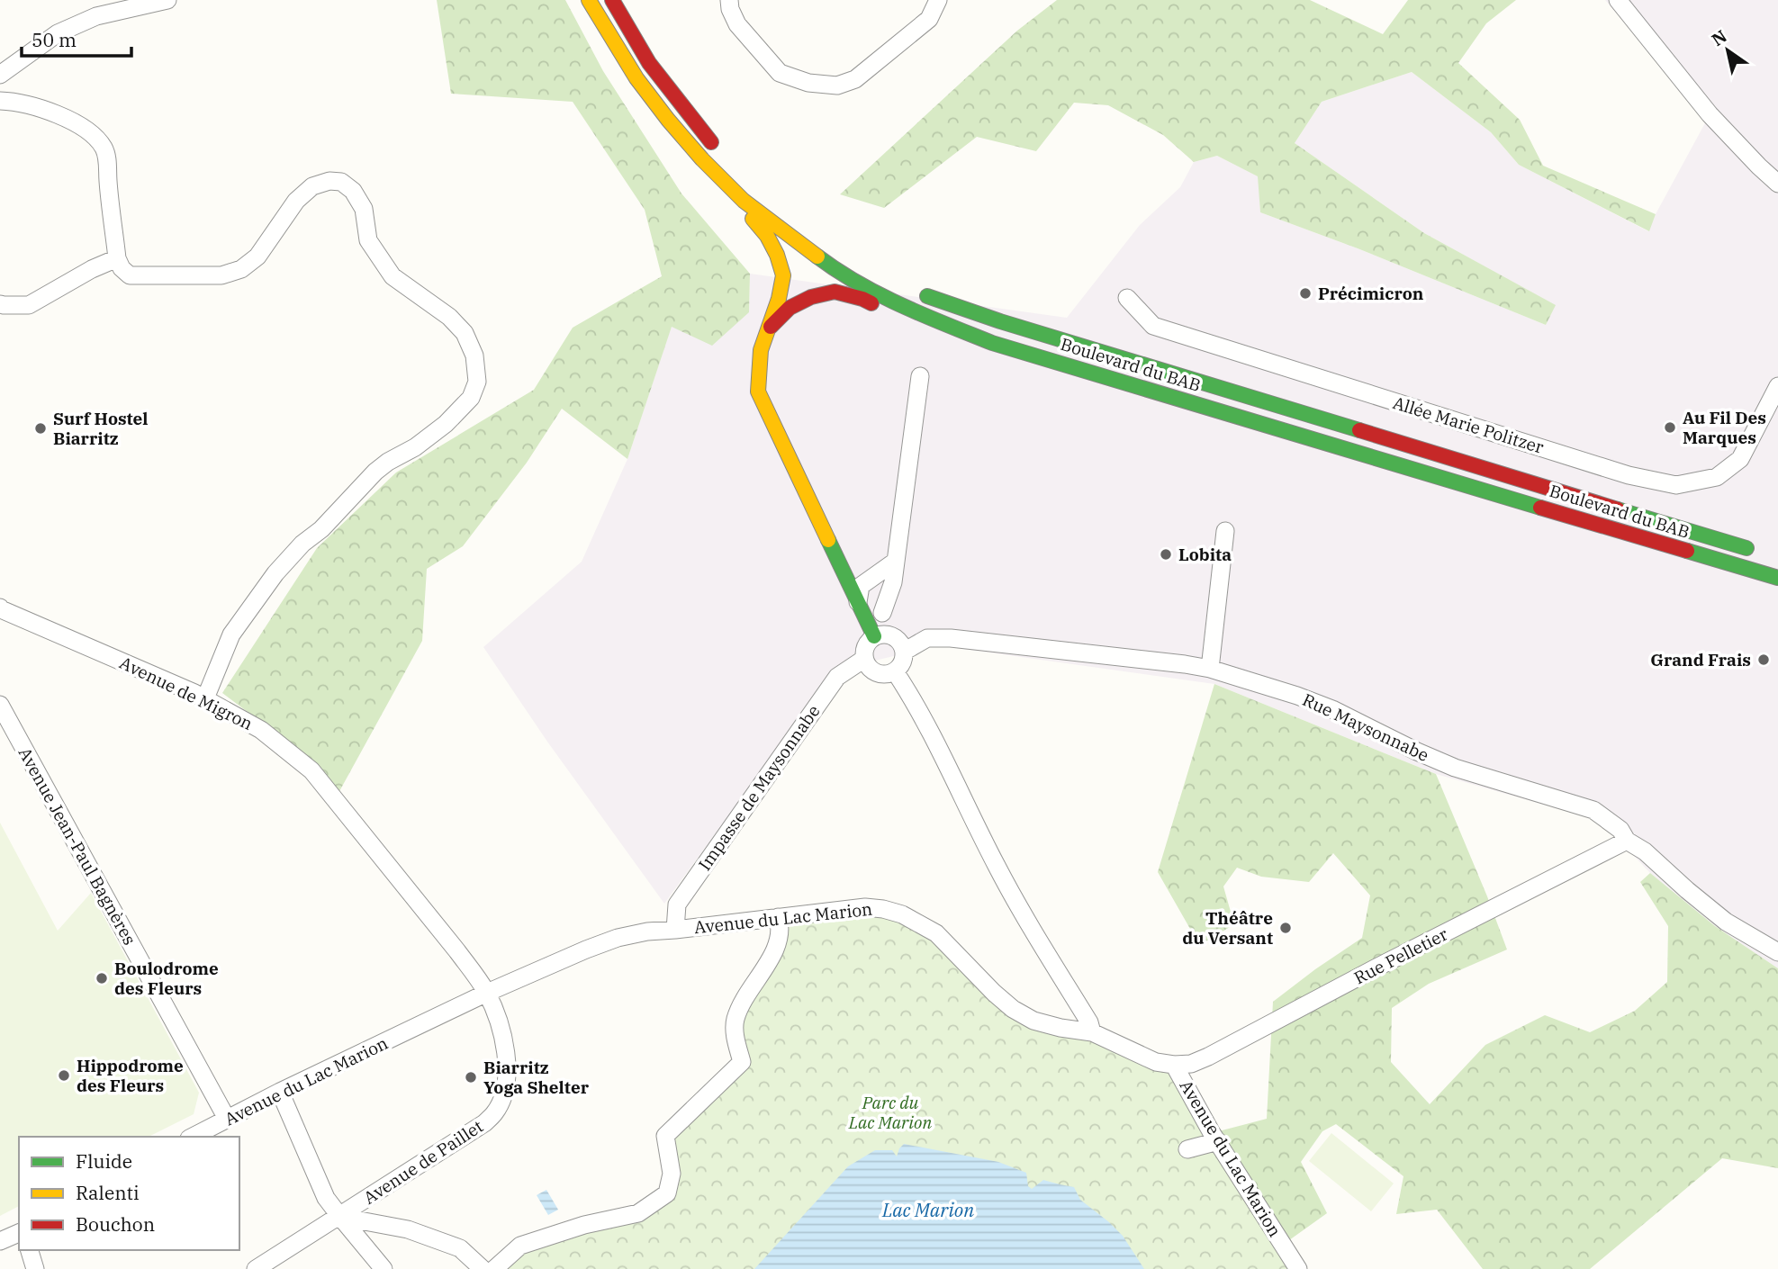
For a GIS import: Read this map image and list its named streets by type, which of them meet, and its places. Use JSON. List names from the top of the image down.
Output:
{
  "streets": {
    "main road": ["Boulevard du BAB"],
    "street": [
      "Allée Marie Politzer",
      "Avenue de Migron",
      "Rue Maysonnabe",
      "Impasse de Maysonnabe",
      "Avenue Jean-Paul Bagnères",
      "Avenue du Lac Marion",
      "Rue Pelletier",
      "Avenue de Paillet"
    ]
  },
  "crossings": [
    ["Avenue de Migron", "Avenue du Lac Marion"],
    ["Avenue de Migron", "Avenue de Paillet"],
    ["Rue Maysonnabe", "Impasse de Maysonnabe"],
    ["Rue Maysonnabe", "Rue Pelletier"],
    ["Impasse de Maysonnabe", "Avenue du Lac Marion"],
    ["Avenue Jean-Paul Bagnères", "Avenue du Lac Marion"],
    ["Avenue du Lac Marion", "Rue Pelletier"],
    ["Avenue du Lac Marion", "Avenue de Paillet"]
  ],
  "water": ["Lac Marion"],
  "parks": ["Parc du Lac Marion"],
  "places": [
    "Précimicron",
    "Au Fil Des Marques",
    "Surf Hostel Biarritz",
    "Lobita",
    "Grand Frais",
    "Théâtre du Versant",
    "Boulodrome des Fleurs",
    "Hippodrome des Fleurs",
    "Biarritz Yoga Shelter"
  ],
  "legend": ["Fluide", "Ralenti", "Bouchon"],
  "scale_bar": "50 m",
  "north": "top left"
}
